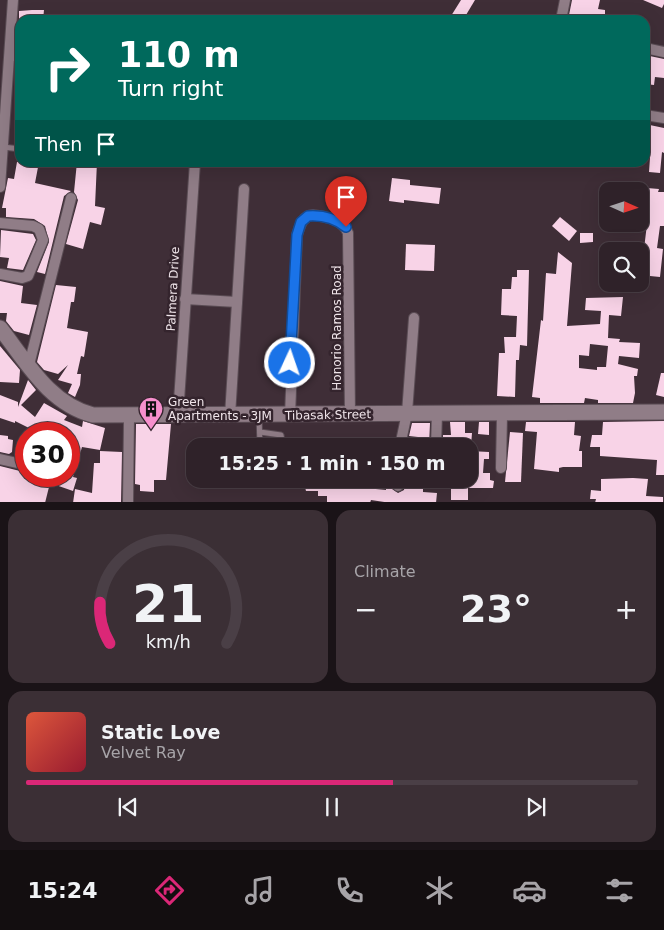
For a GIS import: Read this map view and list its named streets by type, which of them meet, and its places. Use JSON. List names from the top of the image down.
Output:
{
  "streets": {
    "street": ["Palmera Drive", "Honorio Ramos Road", "Tibasak Street"]
  },
  "crossings": [
    ["Palmera Drive", "Tibasak Street"],
    ["Honorio Ramos Road", "Tibasak Street"]
  ],
  "places": {
    "building": ["Green Apartments - 3JM"]
  },
  "north": "right",
  "page": {
    "turn": ["110 m", "Turn right"],
    "then": "Then",
    "limit": "30",
    "trip": "15:25 · 1 min · 150 m",
    "tile": "Climate",
    "heat": ["−", "23°", "+"],
    "song": ["Static Love", "Velvet Ray"],
    "tabs": "15:24",
    "gauge": ["21", "km/h"]
  }
}
